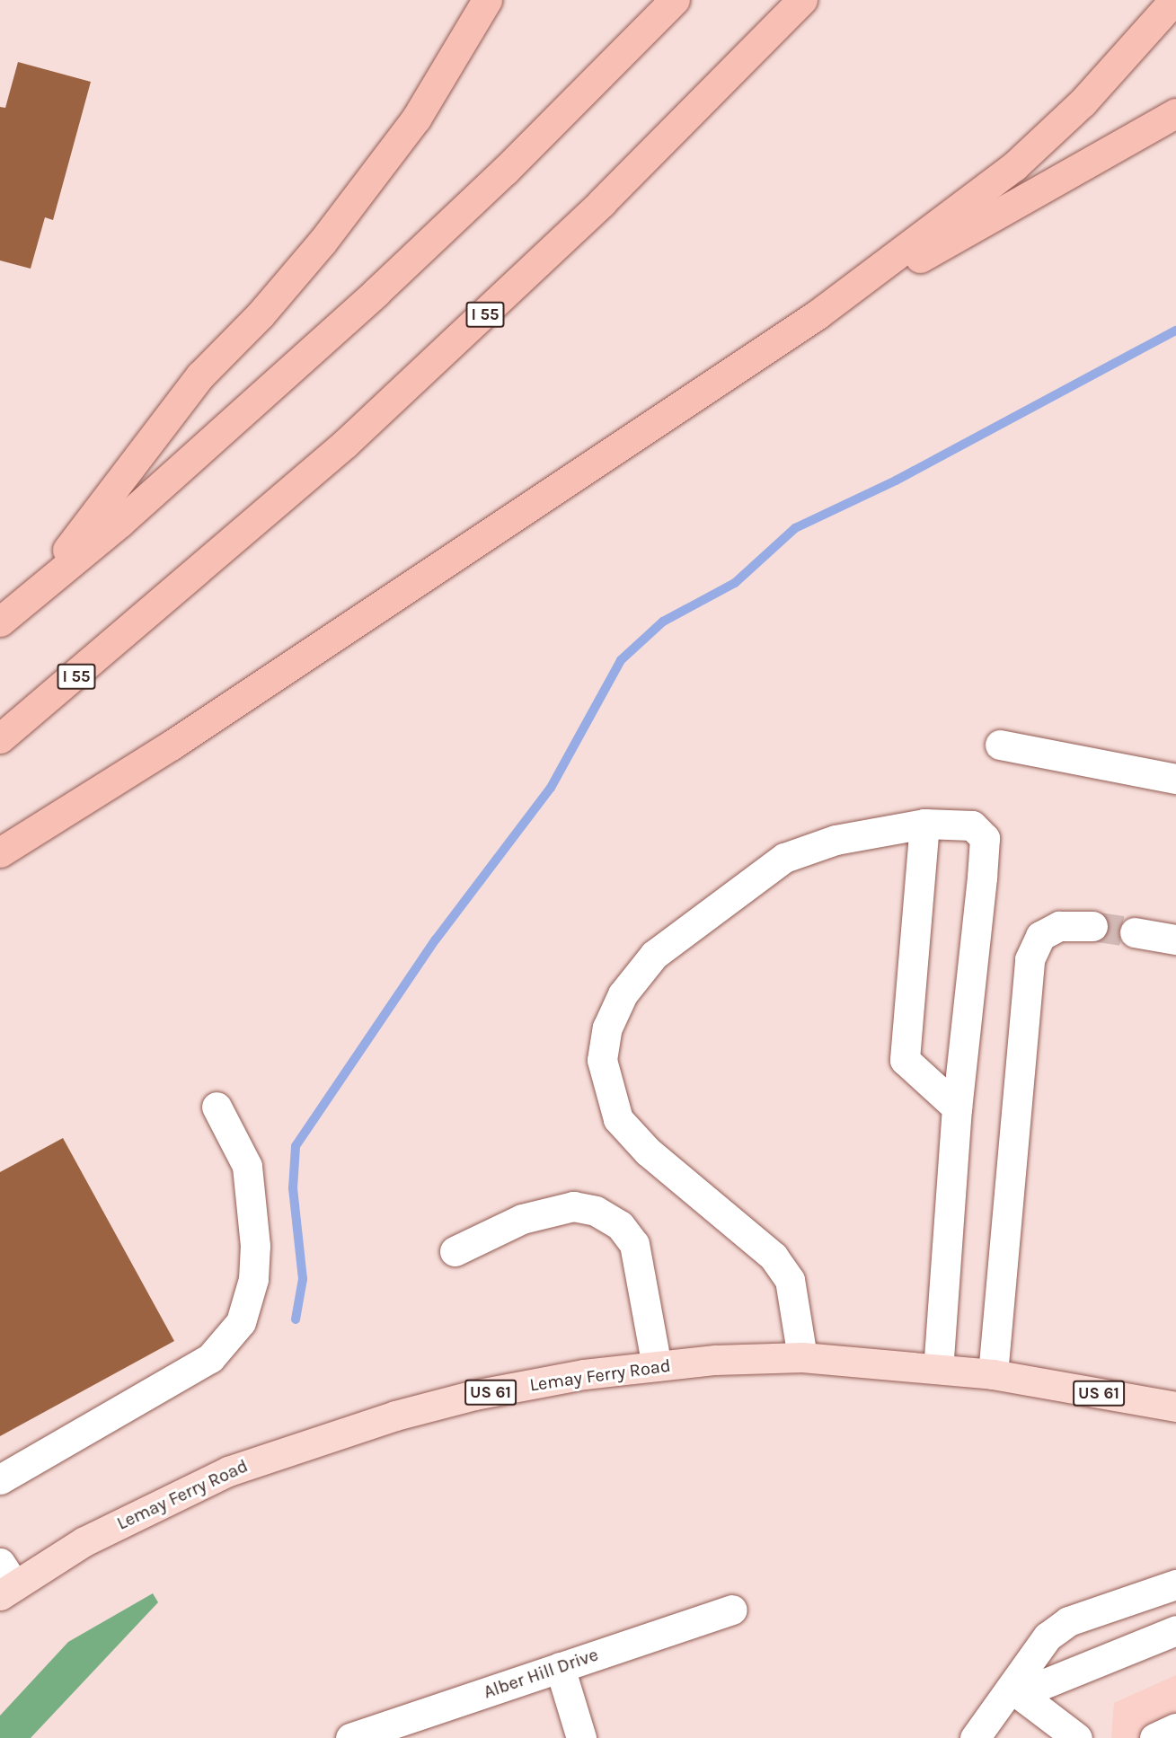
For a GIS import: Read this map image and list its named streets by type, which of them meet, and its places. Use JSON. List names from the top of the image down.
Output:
{
  "streets": {
    "highway": ["I 55"],
    "main road": ["Lemay Ferry Road", "US 61"],
    "street": ["Alber Hill Drive"]
  }
}
